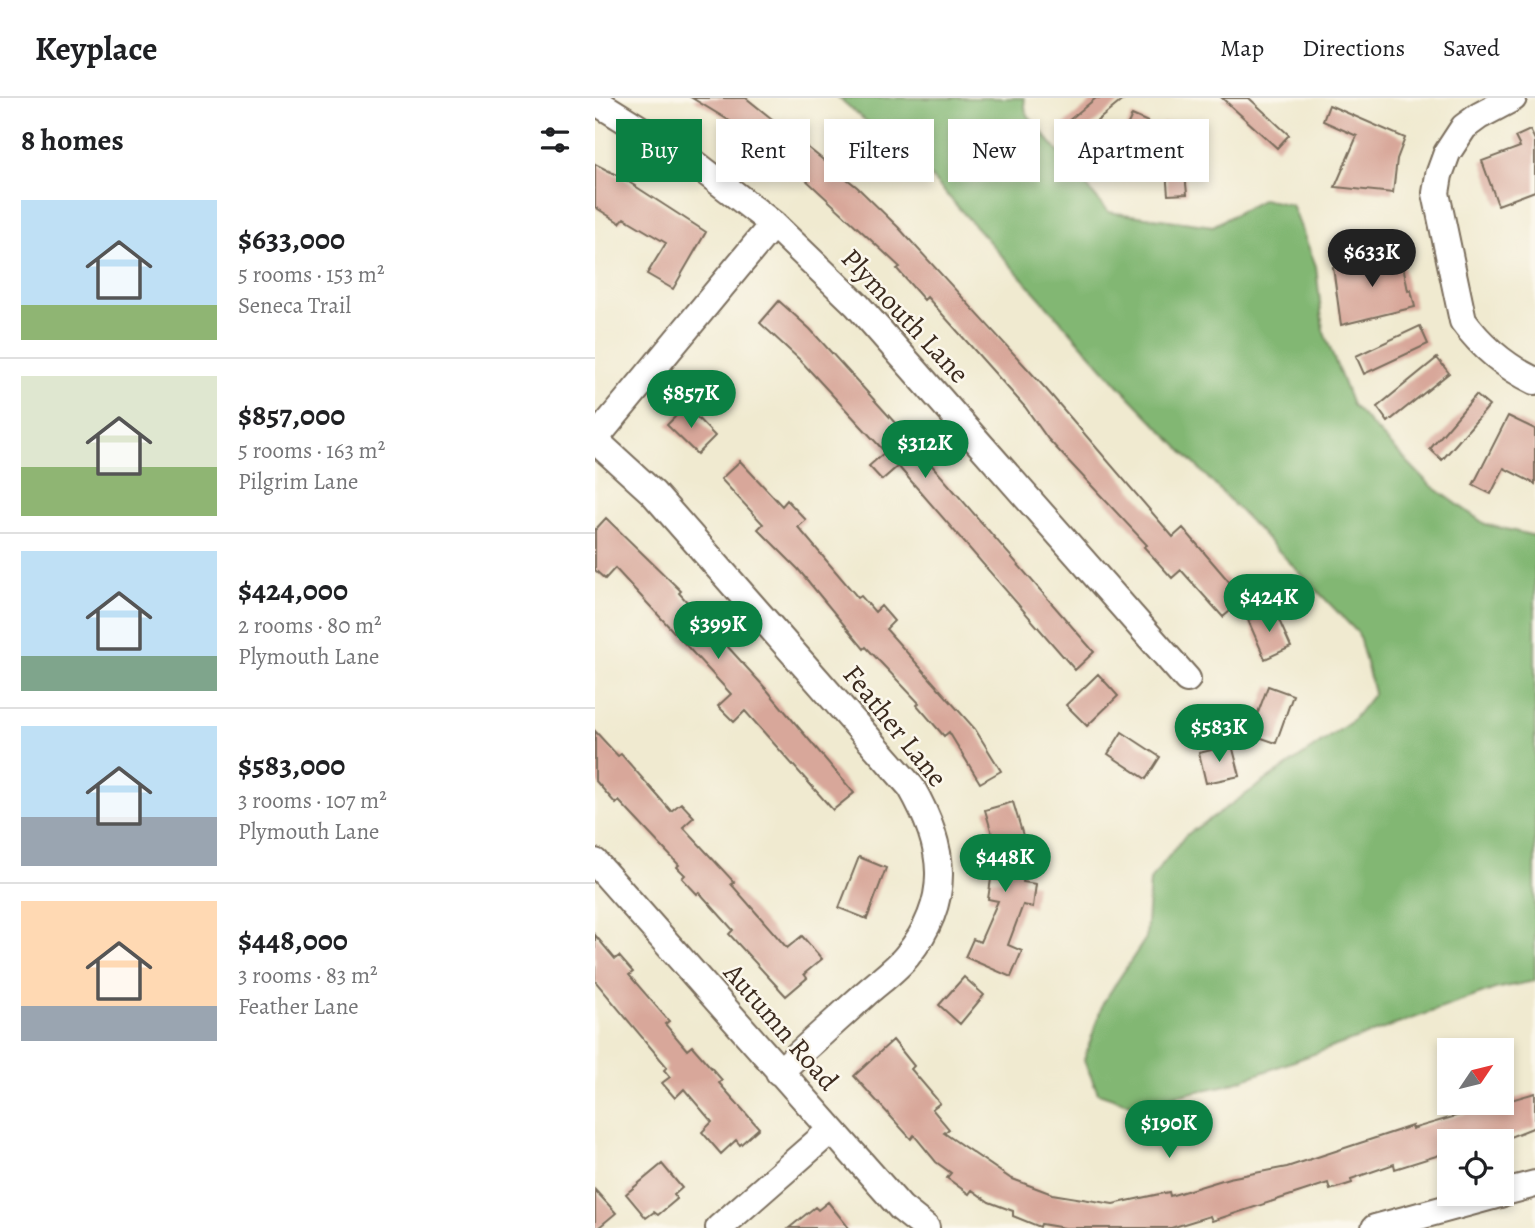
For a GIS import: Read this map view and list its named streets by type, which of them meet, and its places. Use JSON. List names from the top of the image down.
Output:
{
  "streets": {
    "street": ["Plymouth Lane", "Feather Lane", "Autumn Road"]
  },
  "crossings": [
    ["Feather Lane", "Autumn Road"]
  ],
  "north": "top right",
  "page": {
    "header": "Keyplace",
    "nav": ["Map", "Directions", "Saved"],
    "heading": "8 homes",
    "chip": [
      "Buy",
      "Rent",
      "Filters",
      "New",
      "Apartment"
    ],
    "list": [
      {
        "name": "$633,000",
        "note": "5 rooms · 153 m² · Seneca Trail"
      },
      {
        "name": "$857,000",
        "note": "5 rooms · 163 m² · Pilgrim Lane"
      },
      {
        "name": "$424,000",
        "note": "2 rooms · 80 m² · Plymouth Lane"
      },
      {
        "name": "$583,000",
        "note": "3 rooms · 107 m² · Plymouth Lane"
      },
      {
        "name": "$448,000",
        "note": "3 rooms · 83 m² · Feather Lane"
      }
    ],
    "price": [
      "$633K",
      "$857K",
      "$312K",
      "$424K",
      "$399K",
      "$583K",
      "$448K",
      "$190K"
    ]
  }
}
